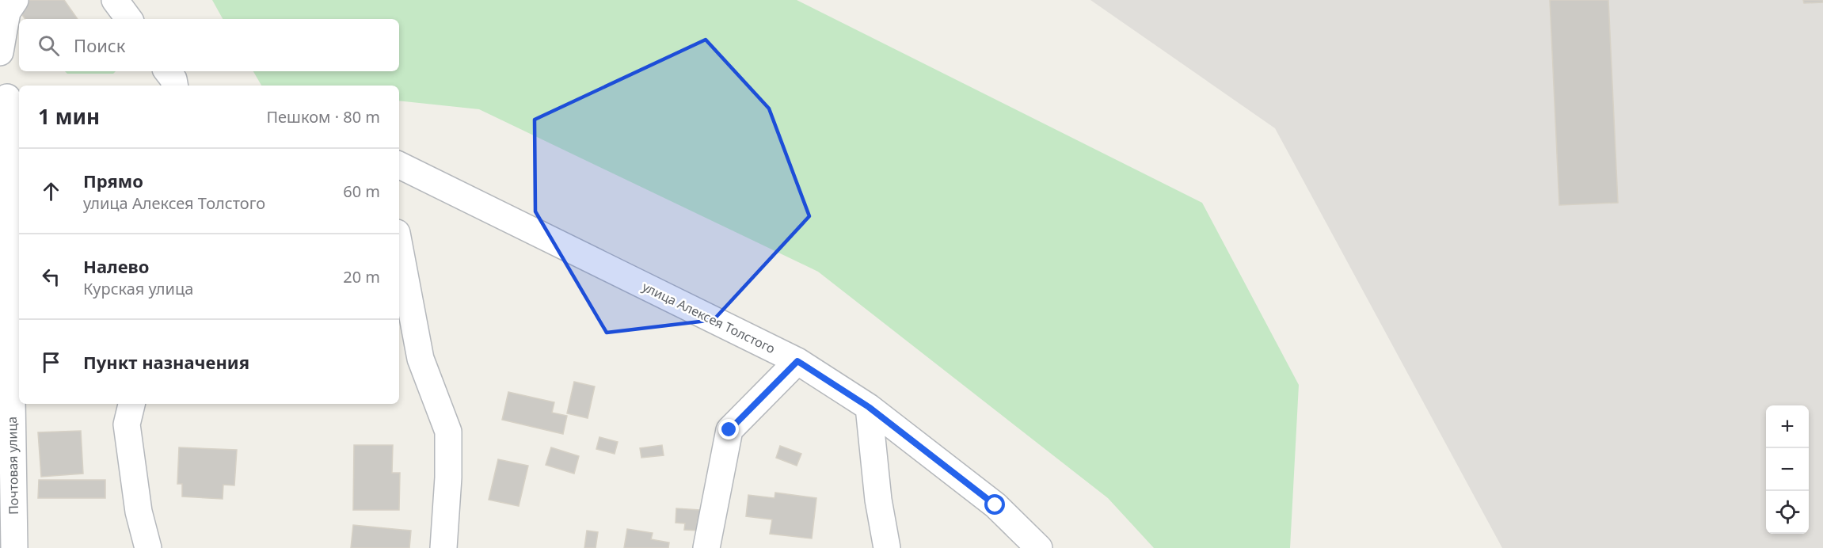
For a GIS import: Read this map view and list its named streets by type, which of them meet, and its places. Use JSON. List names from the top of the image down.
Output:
{
  "streets": {
    "street": ["улица Алексея Толстого", "Почтовая улица"]
  },
  "page": {
    "search": "Поиск",
    "heading": ["1 мин", "Пешком · 80 m"],
    "list": [
      ["Прямо", "улица Алексея Толстого", "60 m"],
      ["Налево", "Курская улица", "20 m"],
      "Пункт назначения"
    ],
    "map_buttons": ["+", "−"]
  }
}
